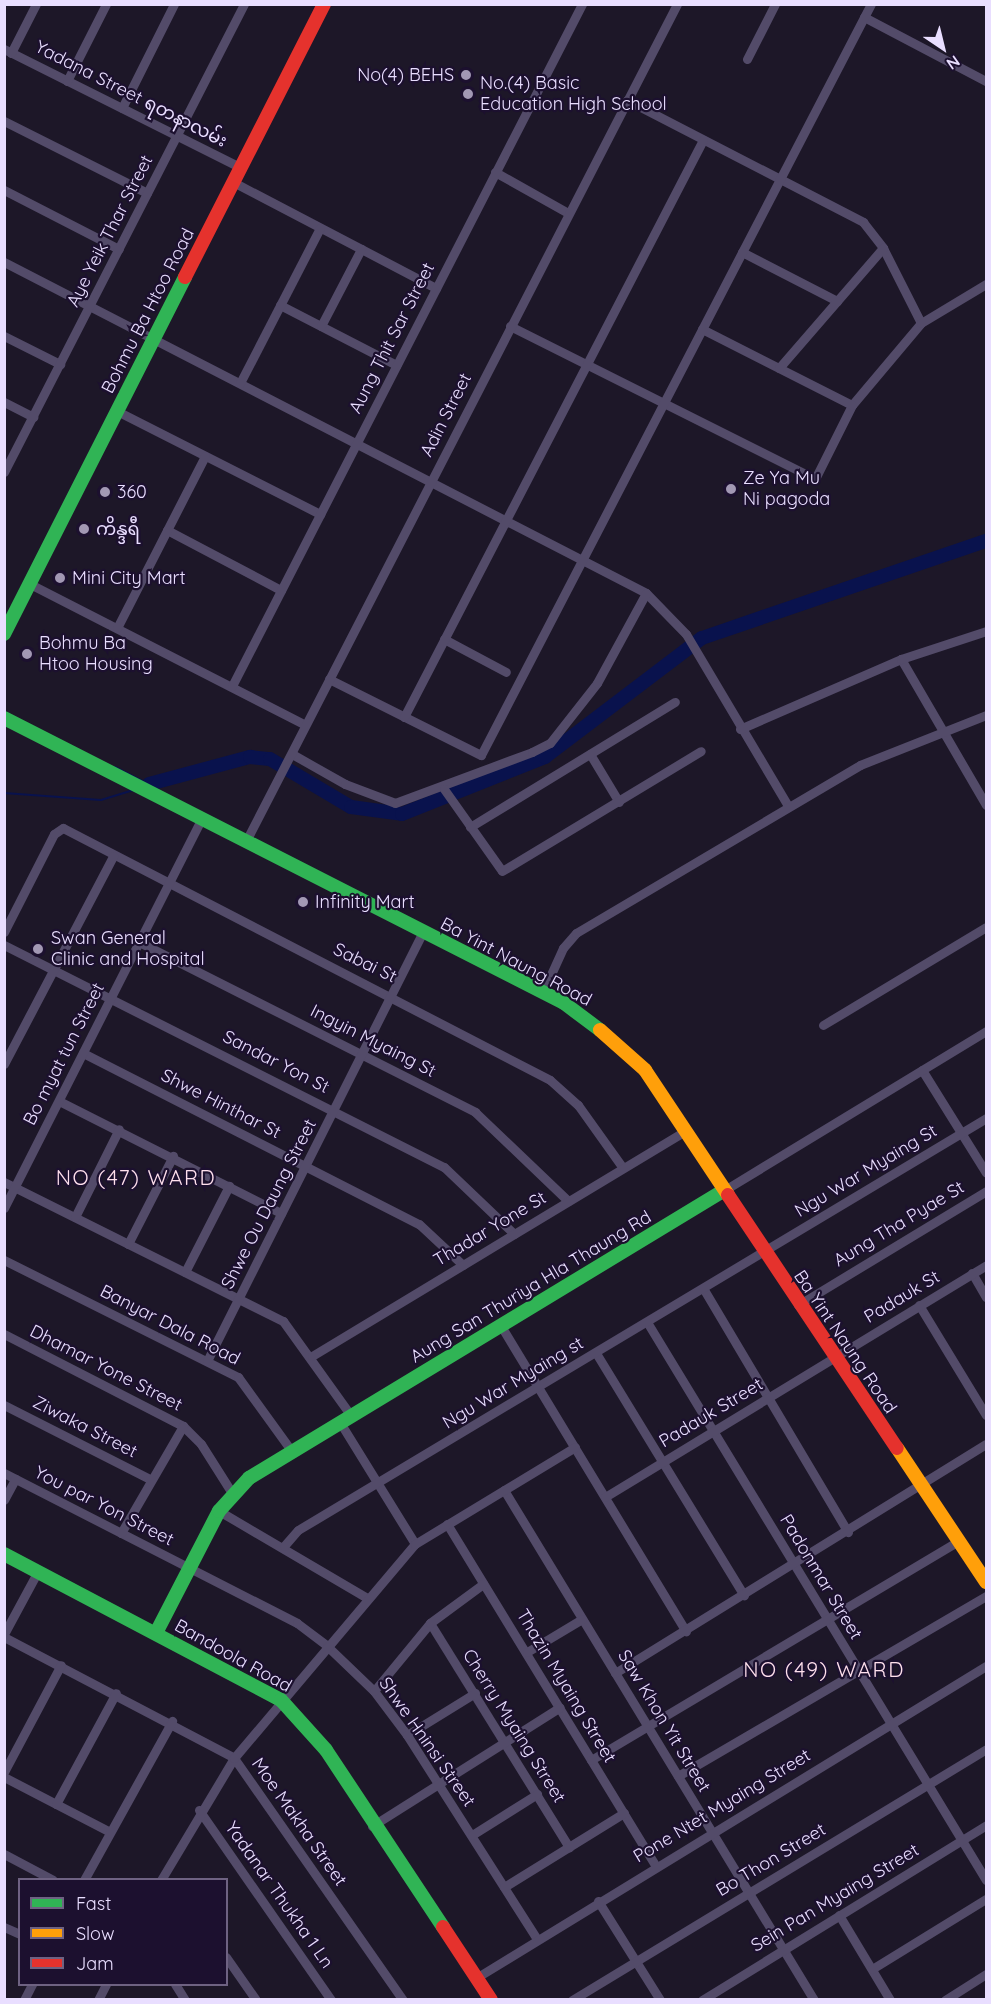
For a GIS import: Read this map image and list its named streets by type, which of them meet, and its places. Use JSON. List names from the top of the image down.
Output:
{
  "streets": {
    "main road": [
      "Bohmu Ba Htoo Road",
      "Ba Yint Naung Road",
      "Aung San Thuriya Hla Thaung Rd",
      "Bandoola Road"
    ],
    "street": [
      "Yadana Street ရတနာလမ်း",
      "Aye Yeik Thar Street",
      "Aung Thit Sar Street",
      "Adin Street",
      "Sabai St",
      "Ingyin Myaing St",
      "Bo myat tun Street",
      "Sandar Yon St",
      "Shwe Hinthar St",
      "Ngu War Myaing St",
      "Shwe Ou Daung Street",
      "Aung Tha Pyae St",
      "Thadar Yone St",
      "Padauk St",
      "Banyar Dala Road",
      "Dhamar Yone Street",
      "Ngu War Myaing st",
      "Padauk Street",
      "Ziwaka Street",
      "You par Yon Street",
      "Padonmar Street",
      "Thazin Myaing Street",
      "Saw Khon Yit Street",
      "Cherry Myaing Street",
      "Shwe Hninsi Street",
      "Pone Ntet Myaing Street",
      "Moe Makha Street",
      "Bo Thon Street",
      "Yadanar Thukha 1 Ln",
      "Sein Pan Myaing Street"
    ]
  },
  "crossings": [
    ["Yadana Street ရတနာလမ်း", "Aye Yeik Thar Street"],
    ["Yadana Street ရတနာလမ်း", "Bohmu Ba Htoo Road"],
    ["Adin Street", "Ba Yint Naung Road"],
    ["Ba Yint Naung Road", "Bo myat tun Street"],
    ["Ba Yint Naung Road", "Ngu War Myaing St"],
    ["Ba Yint Naung Road", "Shwe Ou Daung Street"],
    ["Ba Yint Naung Road", "Aung Tha Pyae St"],
    ["Ba Yint Naung Road", "Thadar Yone St"],
    ["Ba Yint Naung Road", "Aung San Thuriya Hla Thaung Rd"],
    ["Ba Yint Naung Road", "Padauk St"],
    ["Ba Yint Naung Road", "Ngu War Myaing st"],
    ["Ba Yint Naung Road", "Padauk Street"],
    ["Sabai St", "Bo myat tun Street"],
    ["Sabai St", "Shwe Ou Daung Street"],
    ["Sabai St", "Thadar Yone St"],
    ["Ingyin Myaing St", "Bo myat tun Street"],
    ["Ingyin Myaing St", "Shwe Ou Daung Street"],
    ["Ingyin Myaing St", "Thadar Yone St"],
    ["Bo myat tun Street", "Sandar Yon St"],
    ["Bo myat tun Street", "Shwe Hinthar St"],
    ["Sandar Yon St", "Shwe Ou Daung Street"],
    ["Sandar Yon St", "Thadar Yone St"],
    ["Shwe Hinthar St", "Shwe Ou Daung Street"],
    ["Shwe Hinthar St", "Thadar Yone St"],
    ["Ngu War Myaing St", "Ngu War Myaing st"],
    ["Shwe Ou Daung Street", "Banyar Dala Road"],
    ["Aung San Thuriya Hla Thaung Rd", "Banyar Dala Road"],
    ["Aung San Thuriya Hla Thaung Rd", "Dhamar Yone Street"],
    ["Aung San Thuriya Hla Thaung Rd", "You par Yon Street"],
    ["Aung San Thuriya Hla Thaung Rd", "Bandoola Road"],
    ["Aung San Thuriya Hla Thaung Rd", "Shwe Hninsi Street"],
    ["Padauk St", "Padauk Street"],
    ["Ngu War Myaing st", "Padonmar Street"],
    ["Padauk Street", "Padonmar Street"],
    ["You par Yon Street", "Shwe Hninsi Street"],
    ["Padonmar Street", "Pone Ntet Myaing Street"],
    ["Padonmar Street", "Bo Thon Street"],
    ["Padonmar Street", "Sein Pan Myaing Street"],
    ["Bandoola Road", "Pone Ntet Myaing Street"],
    ["Thazin Myaing Street", "Pone Ntet Myaing Street"],
    ["Saw Khon Yit Street", "Pone Ntet Myaing Street"],
    ["Saw Khon Yit Street", "Bo Thon Street"],
    ["Saw Khon Yit Street", "Sein Pan Myaing Street"],
    ["Shwe Hninsi Street", "Pone Ntet Myaing Street"]
  ],
  "districts": ["NO (47) WARD", "NO (49) WARD"],
  "places": [
    "No(4) BEHS",
    "No.(4) Basic Education High School",
    "Ze Ya Mu Ni pagoda",
    "360",
    "ကိန္ဒရီ",
    "Mini City Mart",
    "Bohmu Ba Htoo Housing",
    "Infinity Mart",
    "Swan General Clinic and Hospital"
  ],
  "legend": ["Fast", "Slow", "Jam"],
  "north": "bottom right"
}
